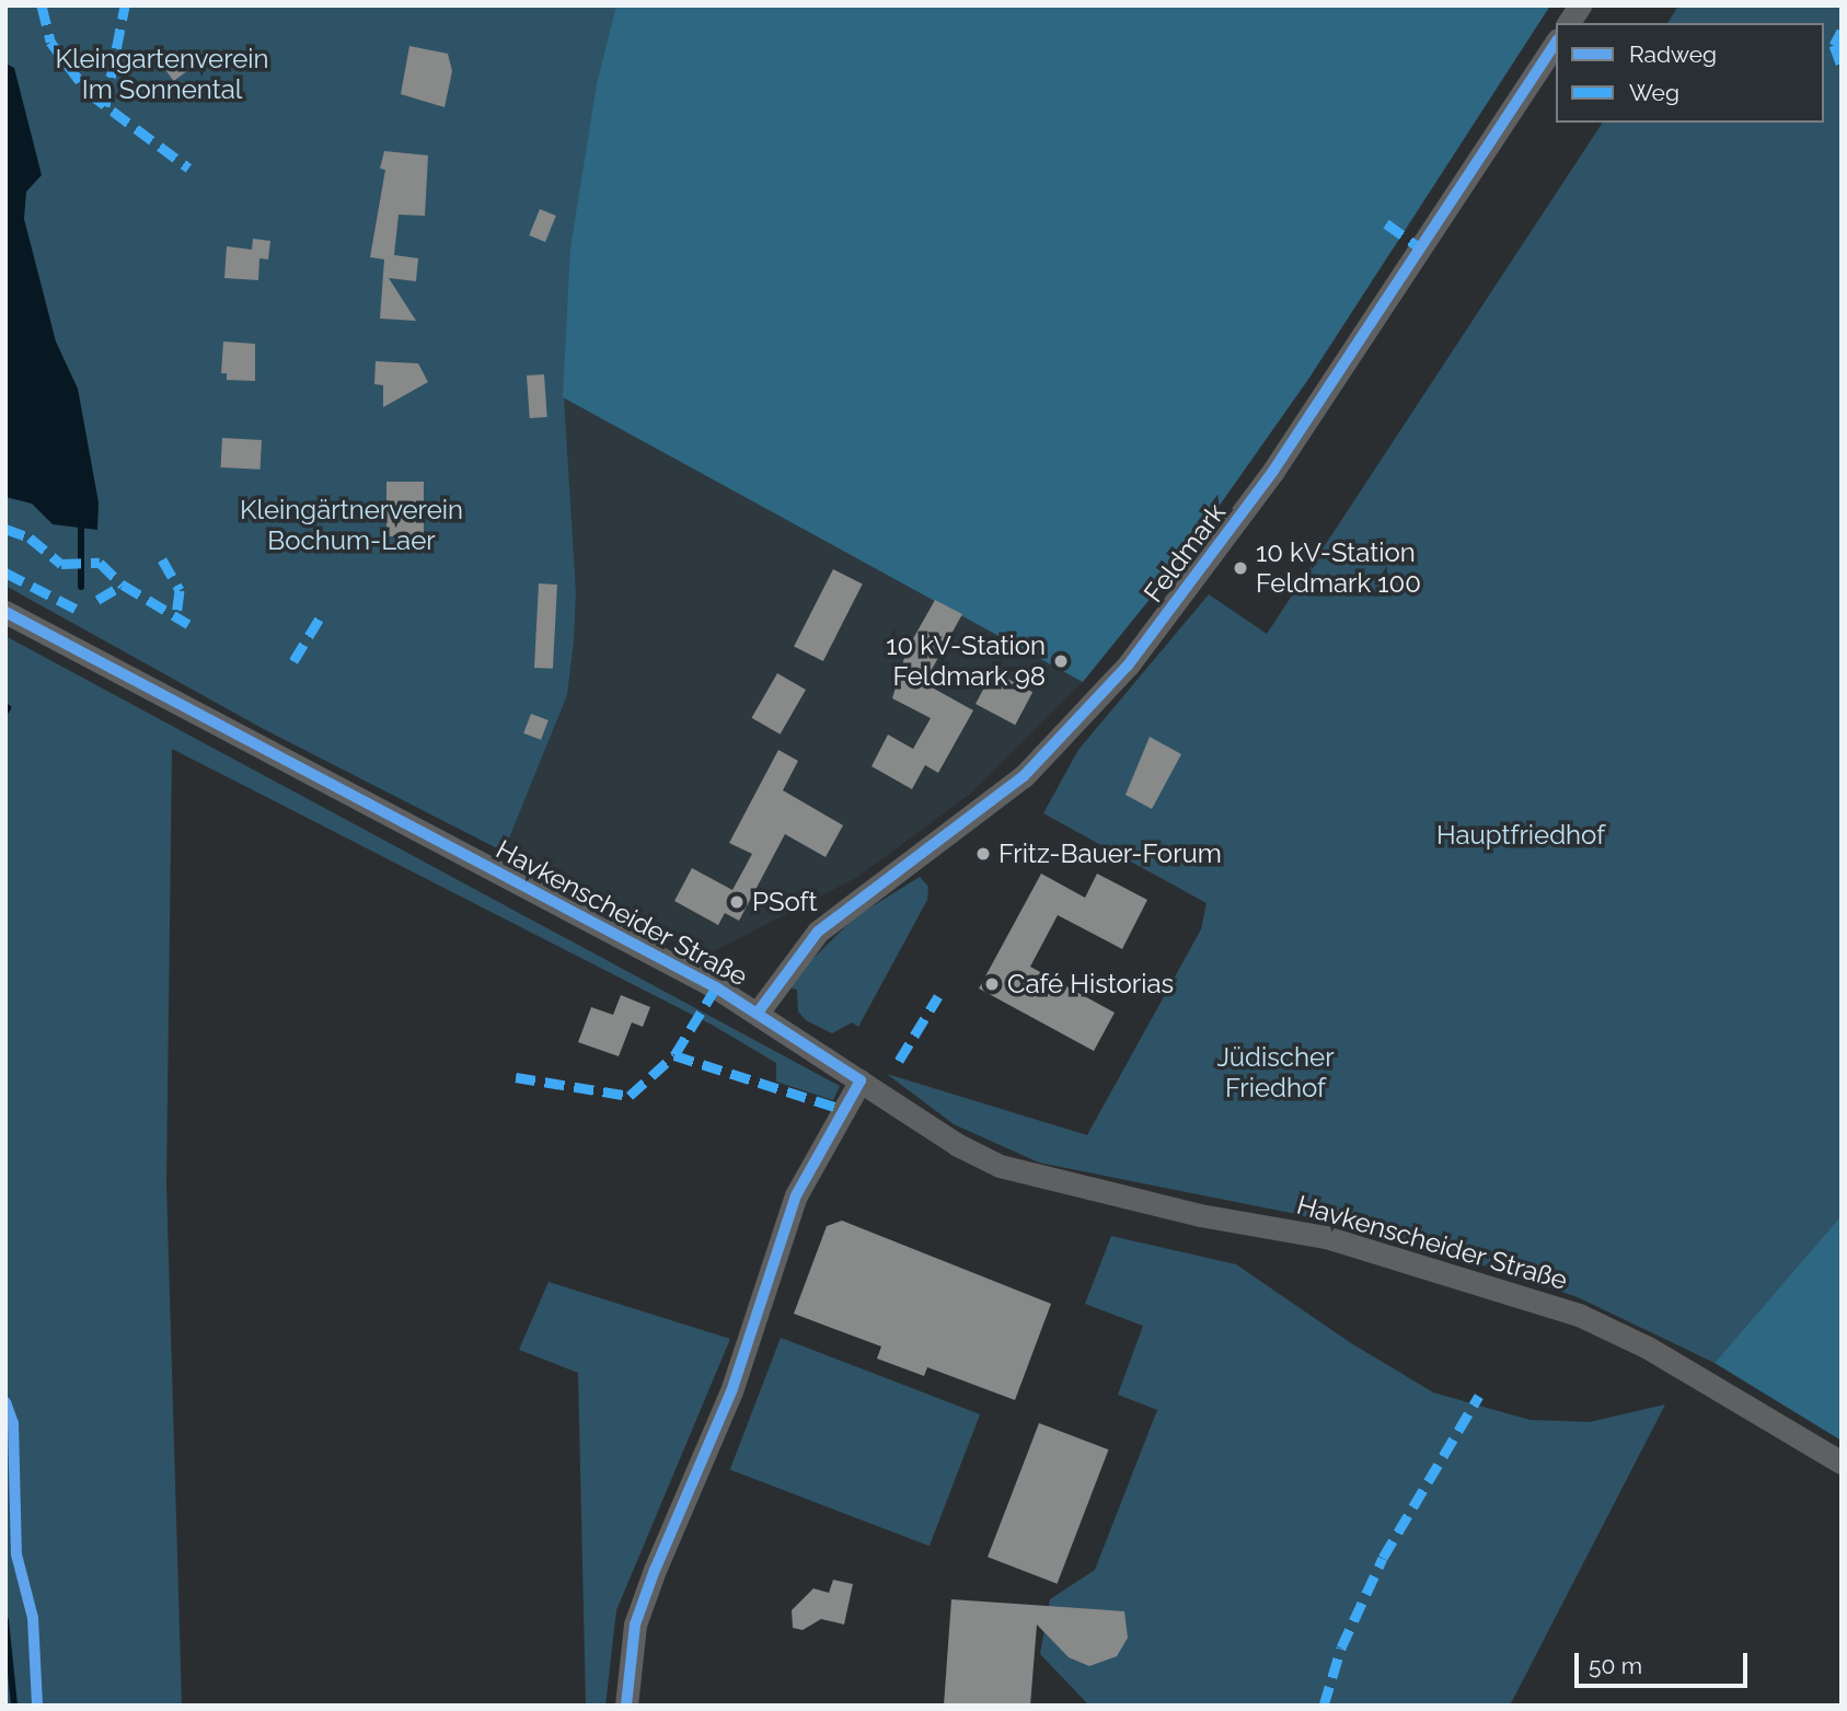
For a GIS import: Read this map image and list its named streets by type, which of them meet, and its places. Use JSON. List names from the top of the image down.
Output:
{
  "streets": {
    "street": ["Feldmark", "Havkenscheider Straße"]
  },
  "crossings": [
    ["Feldmark", "Havkenscheider Straße"]
  ],
  "parks": [
    "Kleingartenverein Im Sonnental",
    "Kleingärtnerverein Bochum-Laer",
    "Hauptfriedhof",
    "Jüdischer Friedhof"
  ],
  "places": [
    "10 kV-Station Feldmark 100",
    "10 kV-Station Feldmark 98",
    "Fritz-Bauer-Forum",
    "PSoft",
    "Café Historias"
  ],
  "legend": ["Radweg", "Weg"],
  "scale_bar": "50 m"
}
